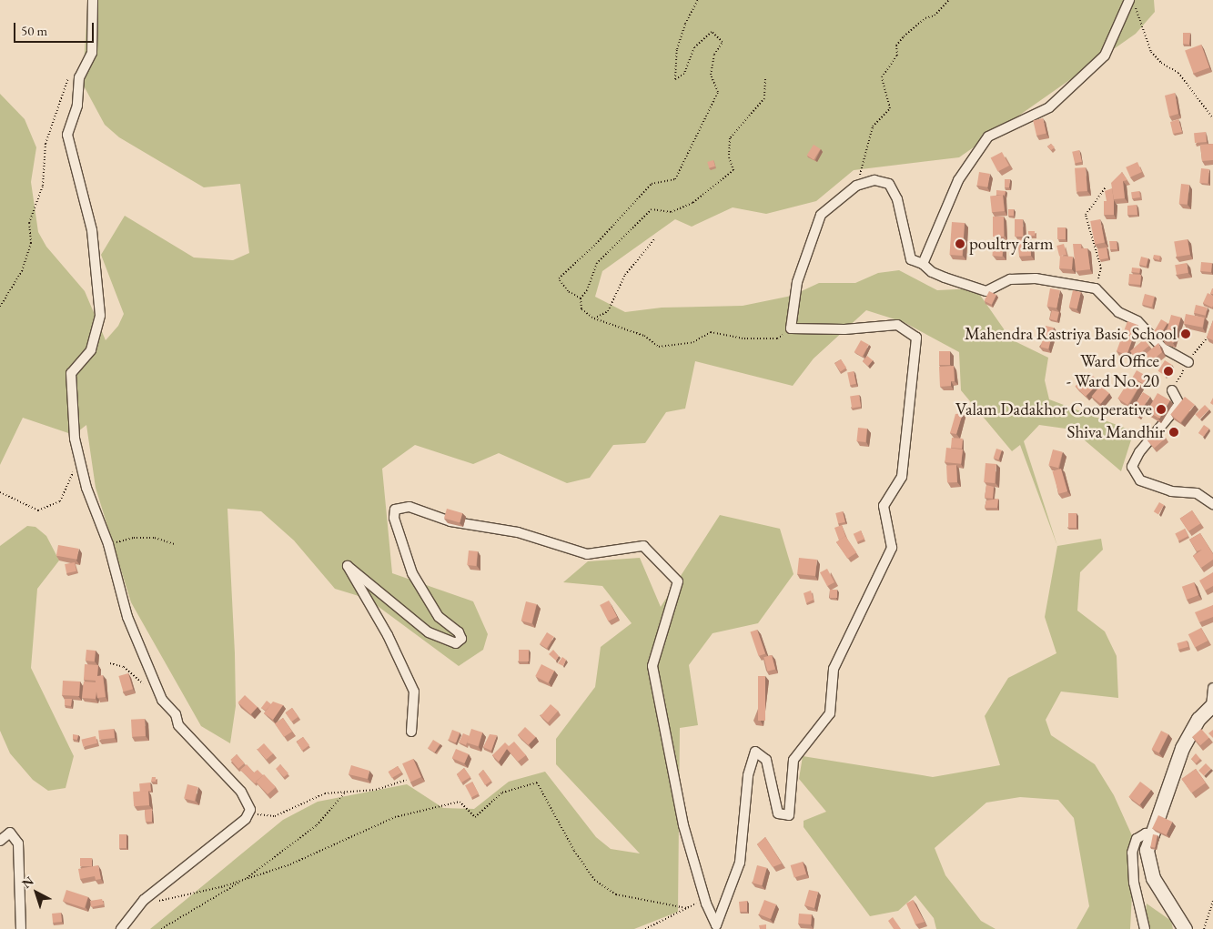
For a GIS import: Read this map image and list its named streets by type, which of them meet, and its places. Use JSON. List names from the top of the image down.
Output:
{
  "places": [
    "poultry farm",
    "Mahendra Rastriya Basic School",
    "Ward Office - Ward No. 20",
    "Valam Dadakhor Cooperative",
    "Shiva Mandhir"
  ],
  "scale_bar": "50 m",
  "north": "top left"
}
